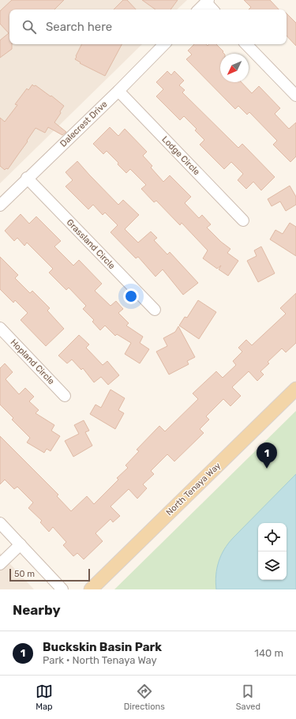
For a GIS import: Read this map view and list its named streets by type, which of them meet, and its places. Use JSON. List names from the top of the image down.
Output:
{
  "streets": {
    "main road": ["North Tenaya Way"],
    "street": [
      "Dalecrest Drive",
      "Lodge Circle",
      "Grassland Circle",
      "Hopland Circle"
    ]
  },
  "crossings": [
    ["Dalecrest Drive", "Lodge Circle"],
    ["Dalecrest Drive", "Grassland Circle"]
  ],
  "scale_bar": "50 m",
  "north": "bottom left",
  "page": {
    "search": "Search here",
    "pins": "1",
    "scale": "50 m",
    "heading": "Nearby",
    "list": [
      {
        "mark": "1",
        "name": "Buckskin Basin Park",
        "note": "Park · North Tenaya Way",
        "value": "140 m"
      }
    ],
    "nav": ["Map", "Directions", "Saved"]
  }
}
